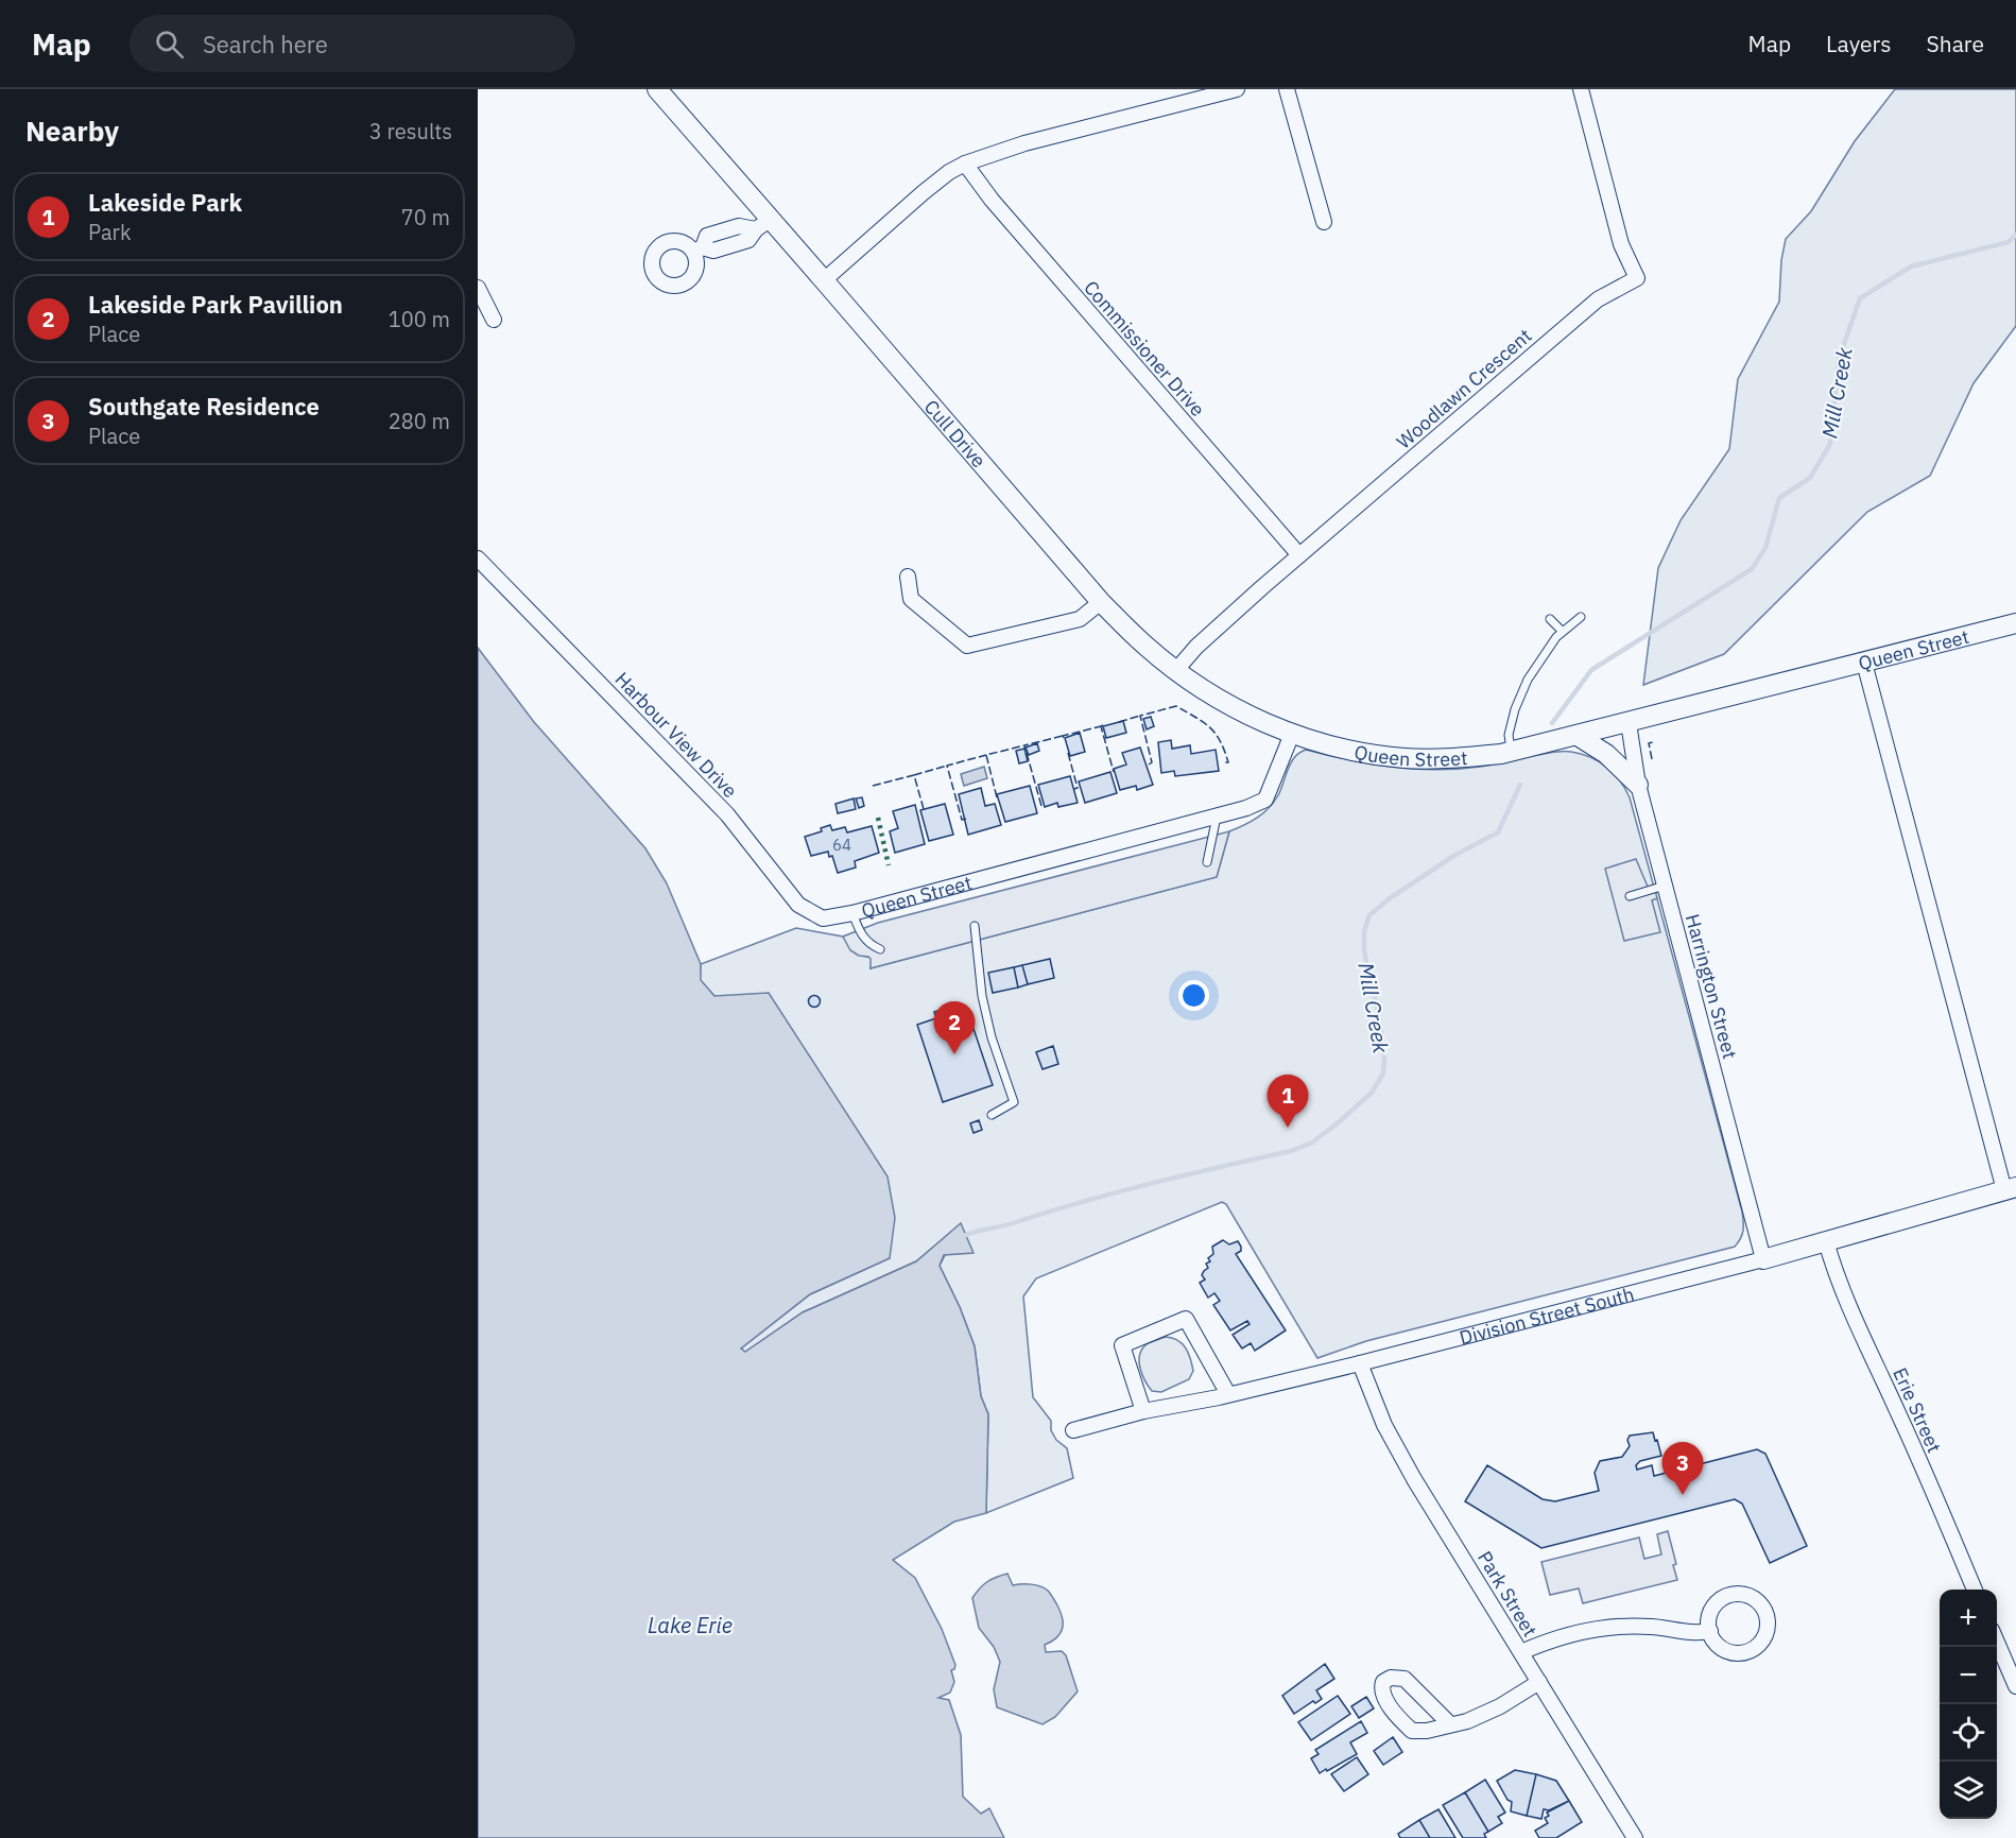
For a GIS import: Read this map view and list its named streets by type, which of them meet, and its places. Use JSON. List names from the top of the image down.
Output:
{
  "streets": {
    "street": [
      "Commissioner Drive",
      "Woodlawn Crescent",
      "Cull Drive",
      "Queen Street",
      "Harbour View Drive",
      "Harrington Street",
      "Division Street South",
      "Erie Street",
      "Park Street"
    ]
  },
  "crossings": [
    ["Commissioner Drive", "Woodlawn Crescent"],
    ["Woodlawn Crescent", "Cull Drive"],
    ["Cull Drive", "Queen Street"],
    ["Queen Street", "Harbour View Drive"],
    ["Queen Street", "Harrington Street"],
    ["Harrington Street", "Division Street South"],
    ["Division Street South", "Erie Street"],
    ["Division Street South", "Park Street"]
  ],
  "water": ["Mill Creek", "Lake Erie"],
  "house_numbers": ["64"],
  "page": {
    "header": "Map",
    "search": "Search here",
    "nav": ["Map", "Layers", "Share"],
    "heading": ["Nearby", "3 results"],
    "list": [
      {
        "mark": "1",
        "name": "Lakeside Park",
        "note": "Park",
        "value": "70 m"
      },
      {
        "mark": "2",
        "name": "Lakeside Park Pavillion",
        "note": "Place",
        "value": "100 m"
      },
      {
        "mark": "3",
        "name": "Southgate Residence",
        "note": "Place",
        "value": "280 m"
      }
    ],
    "pins": ["2", "1", "3"],
    "map_buttons": ["+", "−"]
  }
}
